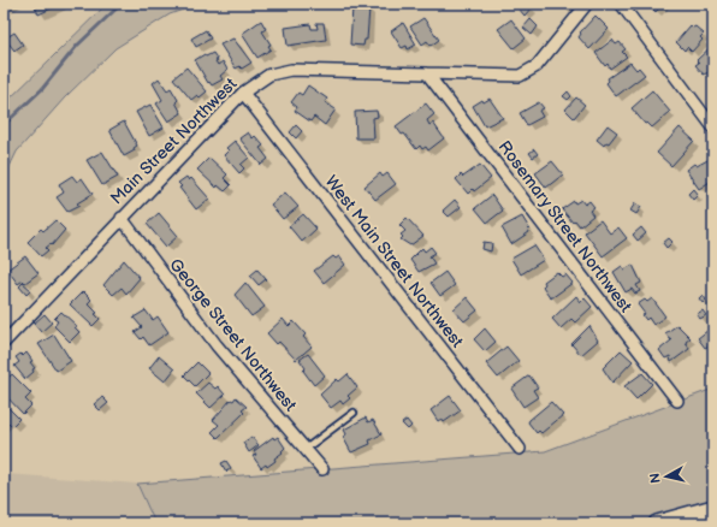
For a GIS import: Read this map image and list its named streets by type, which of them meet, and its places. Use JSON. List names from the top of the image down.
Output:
{
  "streets": {
    "street": [
      "Main Street Northwest",
      "Rosemary Street Northwest",
      "West Main Street Northwest",
      "George Street Northwest"
    ]
  },
  "crossings": [
    ["Main Street Northwest", "Rosemary Street Northwest"],
    ["Main Street Northwest", "West Main Street Northwest"],
    ["Main Street Northwest", "George Street Northwest"]
  ],
  "north": "left"
}
